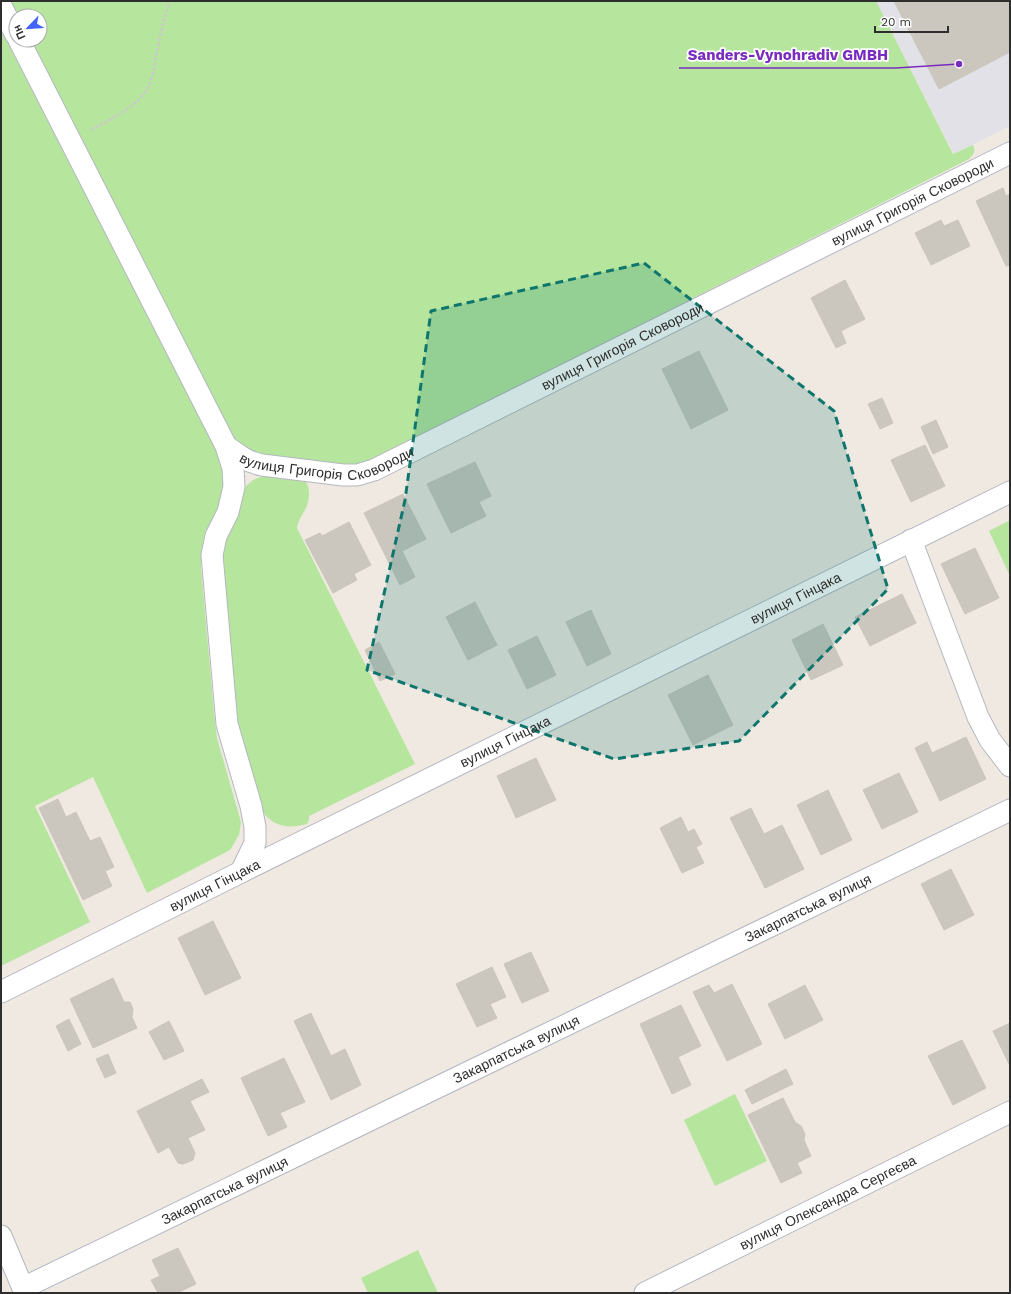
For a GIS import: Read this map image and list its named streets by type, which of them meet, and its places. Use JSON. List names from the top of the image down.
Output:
{
  "streets": {
    "street": [
      "вулиця Григорія Сковороди",
      "вулиця Гінцака",
      "Закарпатська вулиця",
      "вулиця Олександра Сергеєва"
    ]
  },
  "places": ["Sanders-Vynohradiv GMBH"],
  "scale_bar": "20 m",
  "north": "bottom left"
}
